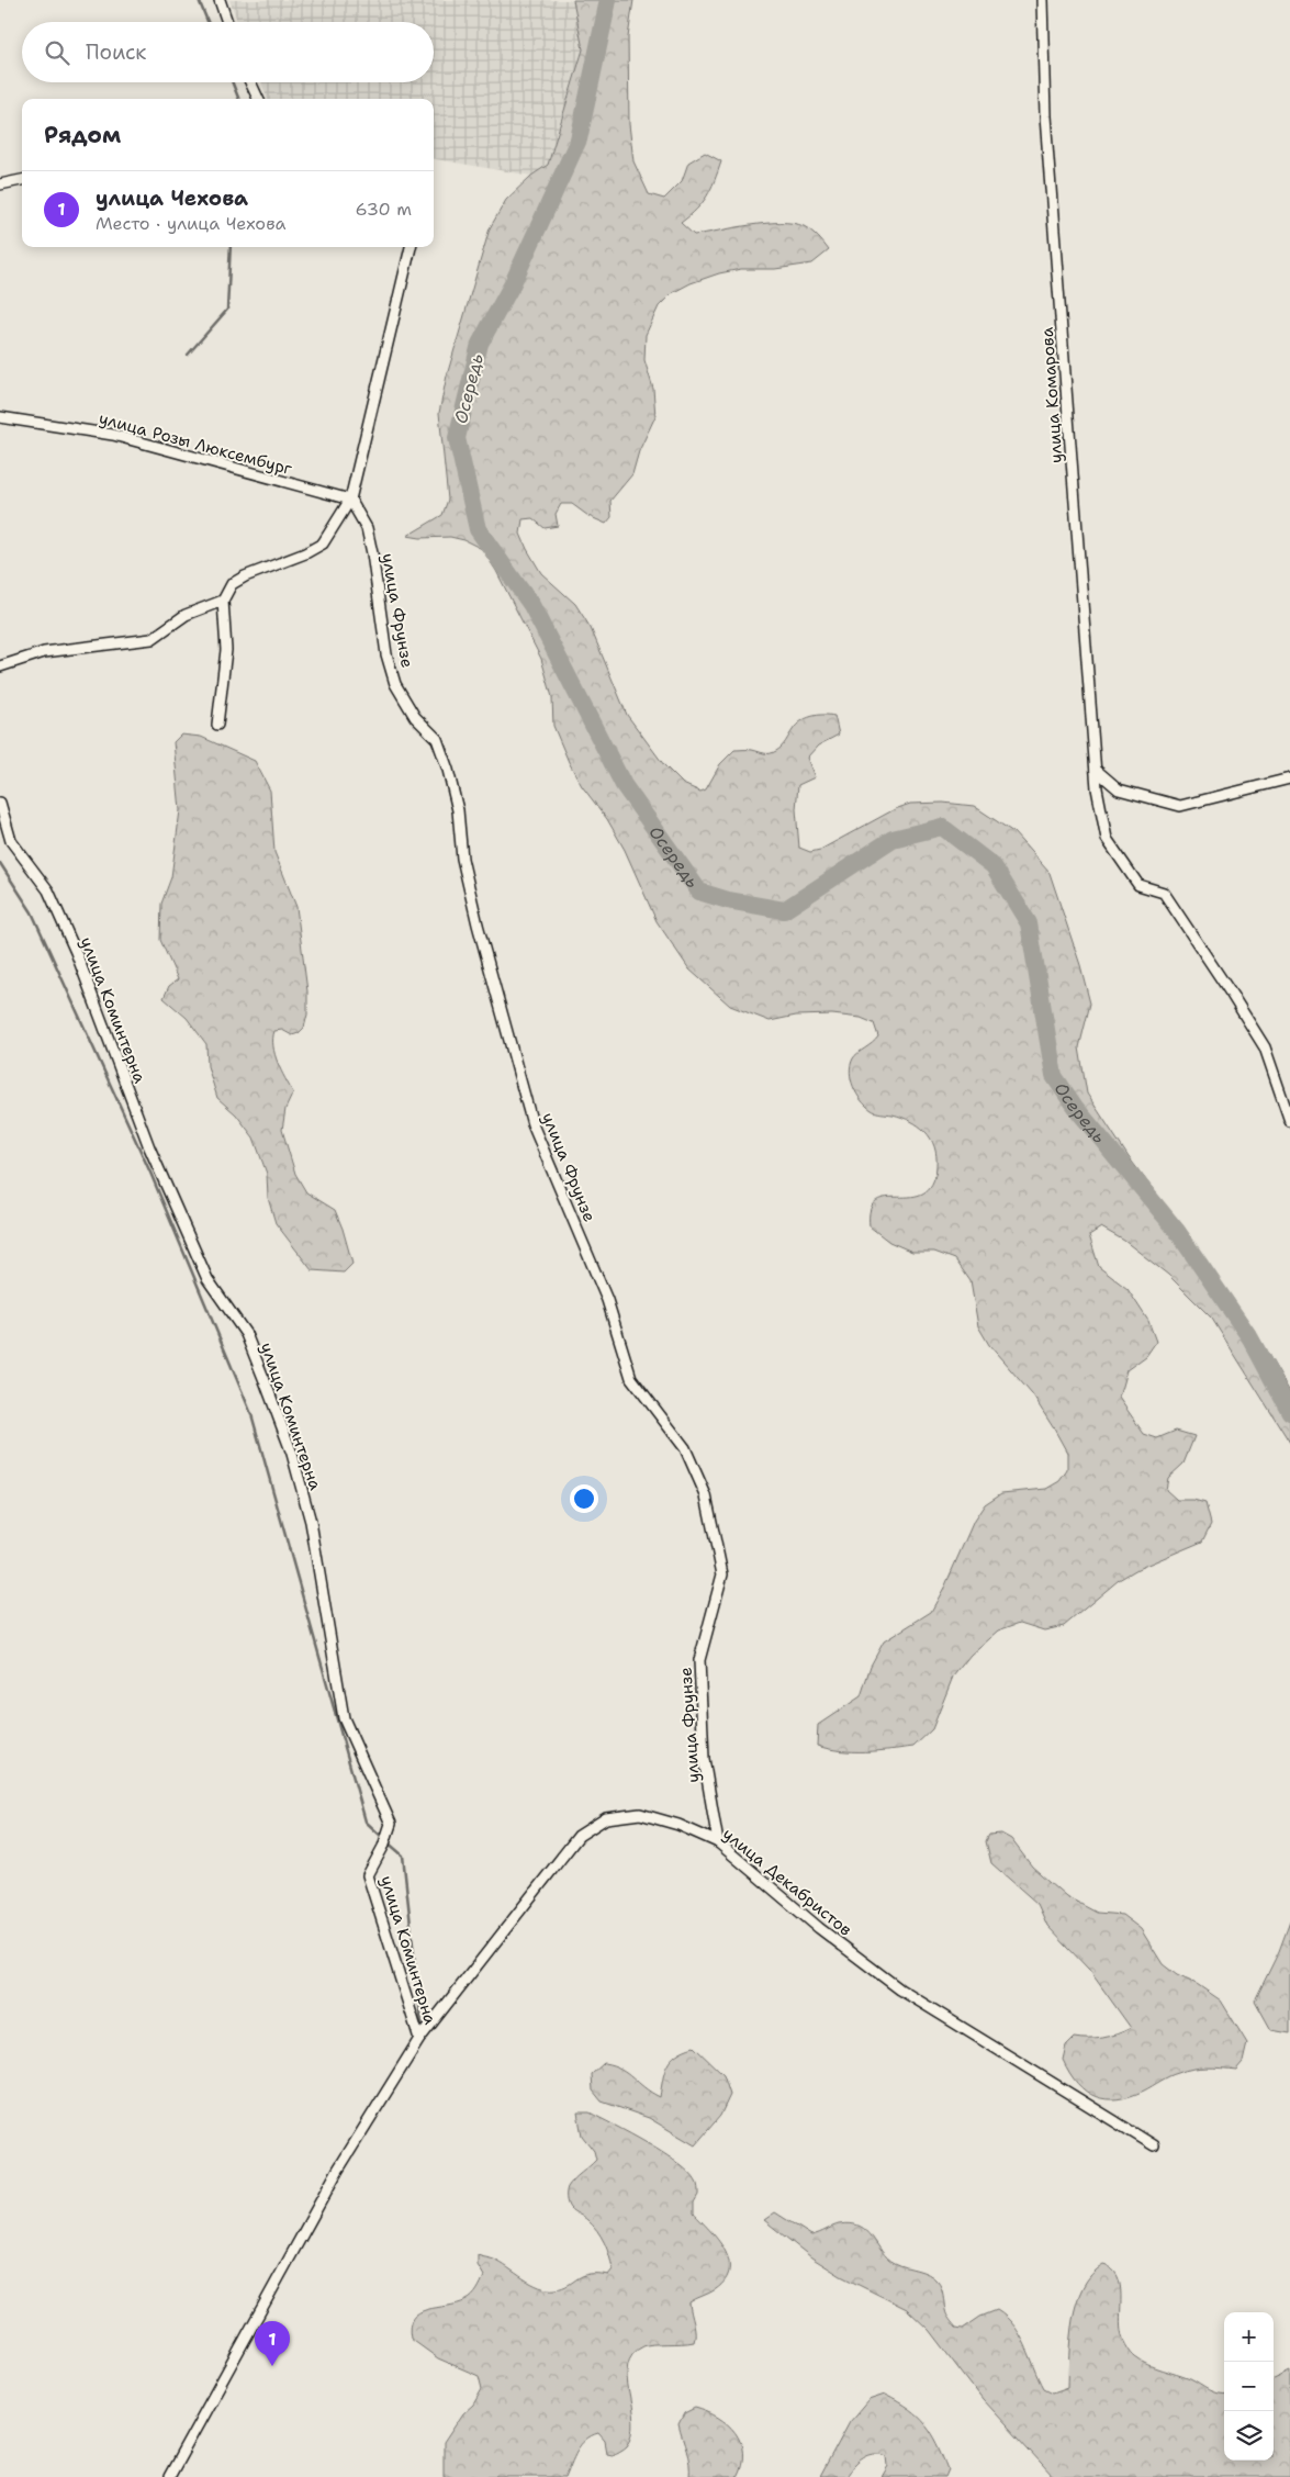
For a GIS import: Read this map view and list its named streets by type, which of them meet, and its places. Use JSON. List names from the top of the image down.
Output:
{
  "streets": {
    "street": [
      "улица Комарова",
      "улица Розы Люксембург",
      "улица Фрунзе",
      "улица Коминтерна",
      "улица Декабристов"
    ]
  },
  "crossings": [
    ["улица Розы Люксембург", "улица Фрунзе"],
    ["улица Фрунзе", "улица Декабристов"],
    ["улица Коминтерна", "улица Декабристов"]
  ],
  "water": ["Осередь"],
  "page": {
    "search": "Поиск",
    "heading": "Рядом",
    "list": [
      {
        "mark": "1",
        "name": "улица Чехова",
        "note": "Место · улица Чехова",
        "value": "630 m"
      }
    ],
    "map_buttons": ["+", "−"],
    "pins": "1"
  }
}
